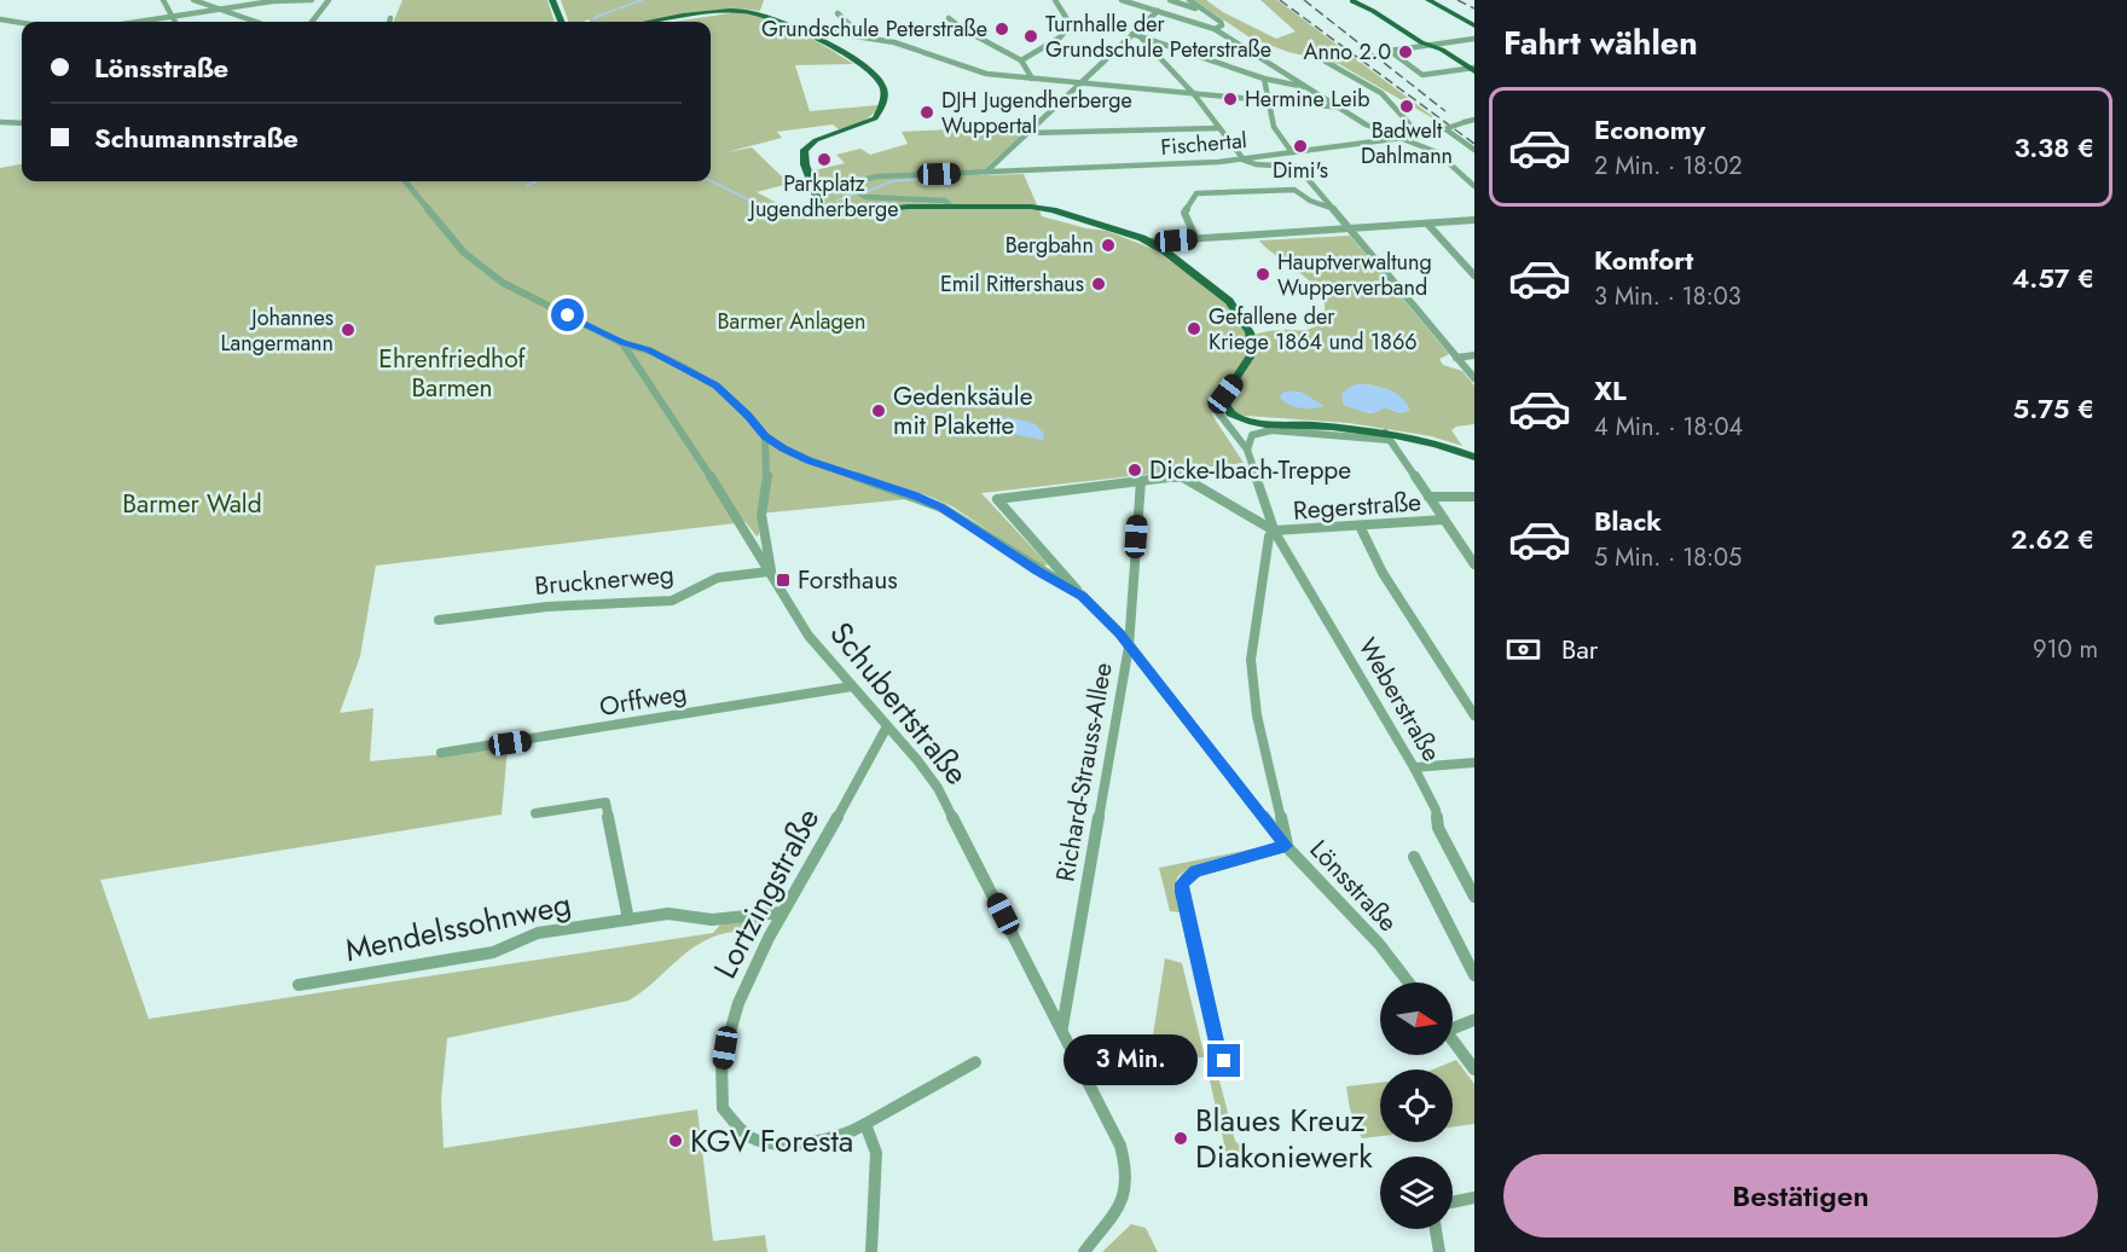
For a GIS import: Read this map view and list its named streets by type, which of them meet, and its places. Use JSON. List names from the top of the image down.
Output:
{
  "streets": {
    "street": [
      "Fischertal",
      "Regerstraße",
      "Brucknerweg",
      "Orffweg",
      "Weberstraße",
      "Schubertstraße",
      "Richard-Strauss-Allee",
      "Lönsstraße",
      "Lortzingstraße",
      "Mendelssohnweg"
    ]
  },
  "crossings": [
    ["Regerstraße", "Weberstraße"],
    ["Brucknerweg", "Schubertstraße"],
    ["Orffweg", "Schubertstraße"],
    ["Schubertstraße", "Richard-Strauss-Allee"],
    ["Schubertstraße", "Lönsstraße"],
    ["Schubertstraße", "Lortzingstraße"],
    ["Richard-Strauss-Allee", "Lönsstraße"],
    ["Lortzingstraße", "Mendelssohnweg"]
  ],
  "parks": ["Barmer Anlagen", "Ehrenfriedhof Barmen", "Barmer Wald"],
  "places": {
    "other": [
      "Grundschule Peterstraße",
      "Turnhalle der Grundschule Peterstraße",
      "Anno 2.0",
      "Hermine Leib",
      "Badwelt Dahlmann",
      "DJH Jugendherberge Wuppertal",
      "Dimi's",
      "Parkplatz Jugendherberge",
      "Bergbahn",
      "Hauptverwaltung Wupperverband",
      "Emil Rittershaus",
      "Gefallene der Kriege 1864 und 1866",
      "Johannes Langermann",
      "Gedenksäule mit Plakette",
      "Dicke-Ibach-Treppe",
      "Blaues Kreuz Diakoniewerk",
      "KGV Foresta"
    ],
    "transit": ["Forsthaus"]
  },
  "north": "right",
  "page": {
    "heading": "Fahrt wählen",
    "banner": ["Lönsstraße", "Schumannstraße"],
    "list": [
      {
        "name": "Economy",
        "note": "2 Min. · 18:02",
        "value": "3.38 €"
      },
      {
        "name": "Komfort",
        "note": "3 Min. · 18:03",
        "value": "4.57 €"
      },
      {
        "name": "XL",
        "note": "4 Min. · 18:04",
        "value": "5.75 €"
      },
      {
        "name": "Black",
        "note": "5 Min. · 18:05",
        "value": "2.62 €"
      }
    ],
    "pay": ["Bar", "910 m"],
    "bubble": "3 Min.",
    "buttons": "Bestätigen"
  }
}
